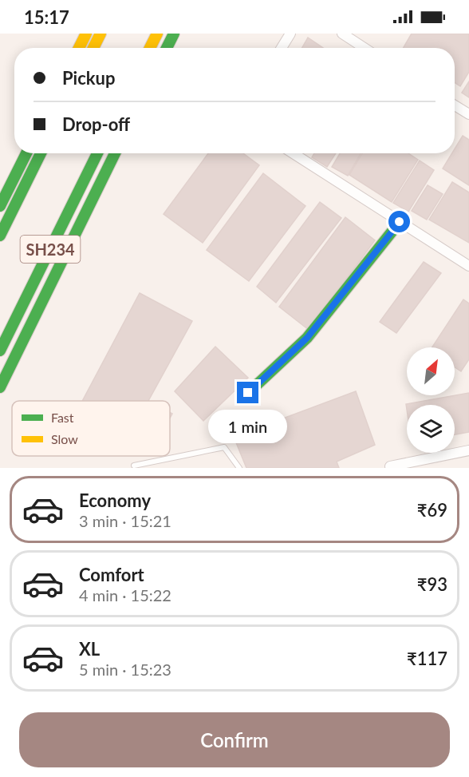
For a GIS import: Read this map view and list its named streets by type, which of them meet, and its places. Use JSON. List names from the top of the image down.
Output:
{
  "streets": {
    "main road": ["SH234"]
  },
  "legend": ["Fast", "Slow"],
  "north": "top right",
  "page": {
    "status": "15:17",
    "banner": ["Pickup", "Drop-off"],
    "bubble": "1 min",
    "list": [
      {
        "name": "Economy",
        "note": "3 min · 15:21",
        "value": "₹69"
      },
      {
        "name": "Comfort",
        "note": "4 min · 15:22",
        "value": "₹93"
      },
      {
        "name": "XL",
        "note": "5 min · 15:23",
        "value": "₹117"
      }
    ],
    "buttons": "Confirm"
  }
}
